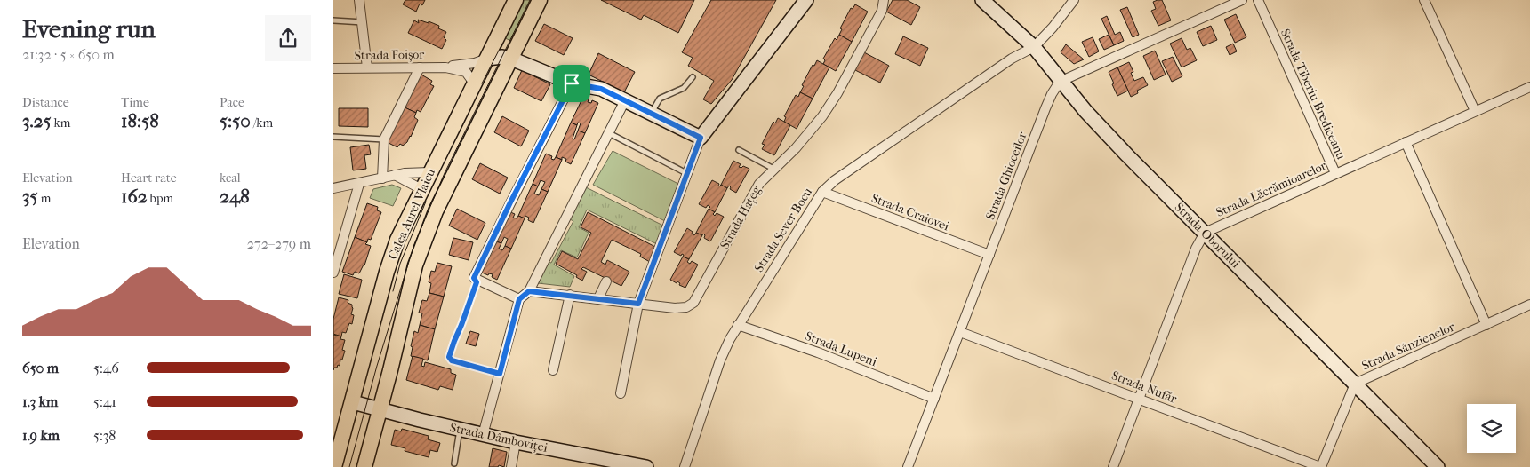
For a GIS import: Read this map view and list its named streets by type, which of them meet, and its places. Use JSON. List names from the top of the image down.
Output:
{
  "streets": {
    "main road": ["Calea Aurel Vlaicu"],
    "street": [
      "Strada Foișor",
      "Strada Tiberiu Brediceanu",
      "Strada Ghioceilor",
      "Strada Lăcrămioarelor",
      "Strada Craiovei",
      "Strada Hațeg",
      "Strada Sever Bocu",
      "Strada Oborului",
      "Strada Sânzienelor",
      "Strada Lupeni",
      "Strada Nufăr",
      "Strada Dâmboviței"
    ]
  },
  "crossings": [
    ["Strada Foișor", "Calea Aurel Vlaicu"],
    ["Strada Tiberiu Brediceanu", "Strada Lăcrămioarelor"],
    ["Strada Ghioceilor", "Strada Craiovei"],
    ["Strada Ghioceilor", "Strada Oborului"],
    ["Strada Ghioceilor", "Strada Lupeni"],
    ["Strada Ghioceilor", "Strada Nufăr"],
    ["Strada Lăcrămioarelor", "Strada Oborului"],
    ["Strada Craiovei", "Strada Sever Bocu"],
    ["Calea Aurel Vlaicu", "Strada Dâmboviței"],
    ["Strada Sever Bocu", "Strada Oborului"],
    ["Strada Sever Bocu", "Strada Lupeni"],
    ["Strada Oborului", "Strada Sânzienelor"],
    ["Strada Sânzienelor", "Strada Nufăr"]
  ],
  "page": {
    "heading": ["Evening run", "21:32 · 5 × 650 m"],
    "stats": [
      ["Distance", "3.25 km"],
      ["Time", "18:58"],
      ["Pace", "5:50 /km"],
      ["Elevation", "35 m"],
      ["Heart rate", "162 bpm"],
      ["kcal", "248"]
    ],
    "chart": ["Elevation", "272–279 m"],
    "list": [
      {
        "name": "650 m",
        "note": "5:46"
      },
      {
        "name": "1.3 km",
        "note": "5:41"
      },
      {
        "name": "1.9 km",
        "note": "5:38"
      }
    ]
  }
}
